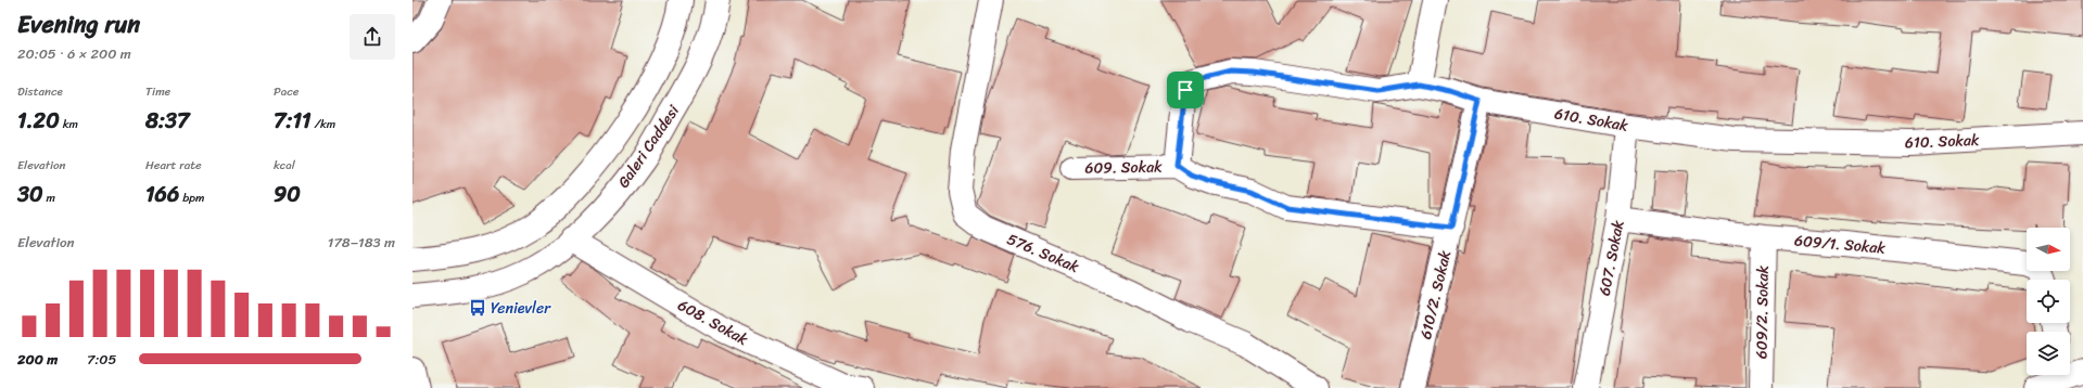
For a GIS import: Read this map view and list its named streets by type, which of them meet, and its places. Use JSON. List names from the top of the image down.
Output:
{
  "streets": {
    "street": [
      "610. Sokak",
      "Galeri Caddesi",
      "609. Sokak",
      "609/1. Sokak",
      "576. Sokak",
      "607. Sokak",
      "610/2. Sokak",
      "609/2. Sokak",
      "608. Sokak"
    ]
  },
  "crossings": [
    ["610. Sokak", "609. Sokak"],
    ["610. Sokak", "607. Sokak"],
    ["610. Sokak", "610/2. Sokak"],
    ["Galeri Caddesi", "608. Sokak"],
    ["609. Sokak", "610/2. Sokak"],
    ["609/1. Sokak", "607. Sokak"],
    ["609/1. Sokak", "609/2. Sokak"]
  ],
  "places": {
    "bus stop": ["Yenievler"]
  },
  "north": "right",
  "page": {
    "heading": ["Evening run", "20:05 · 6 × 200 m"],
    "stats": [
      ["Distance", "1.20 km"],
      ["Time", "8:37"],
      ["Pace", "7:11 /km"],
      ["Elevation", "30 m"],
      ["Heart rate", "166 bpm"],
      ["kcal", "90"]
    ],
    "chart": ["Elevation", "178–183 m"],
    "list": [
      {
        "name": "200 m",
        "note": "7:05"
      }
    ]
  }
}
